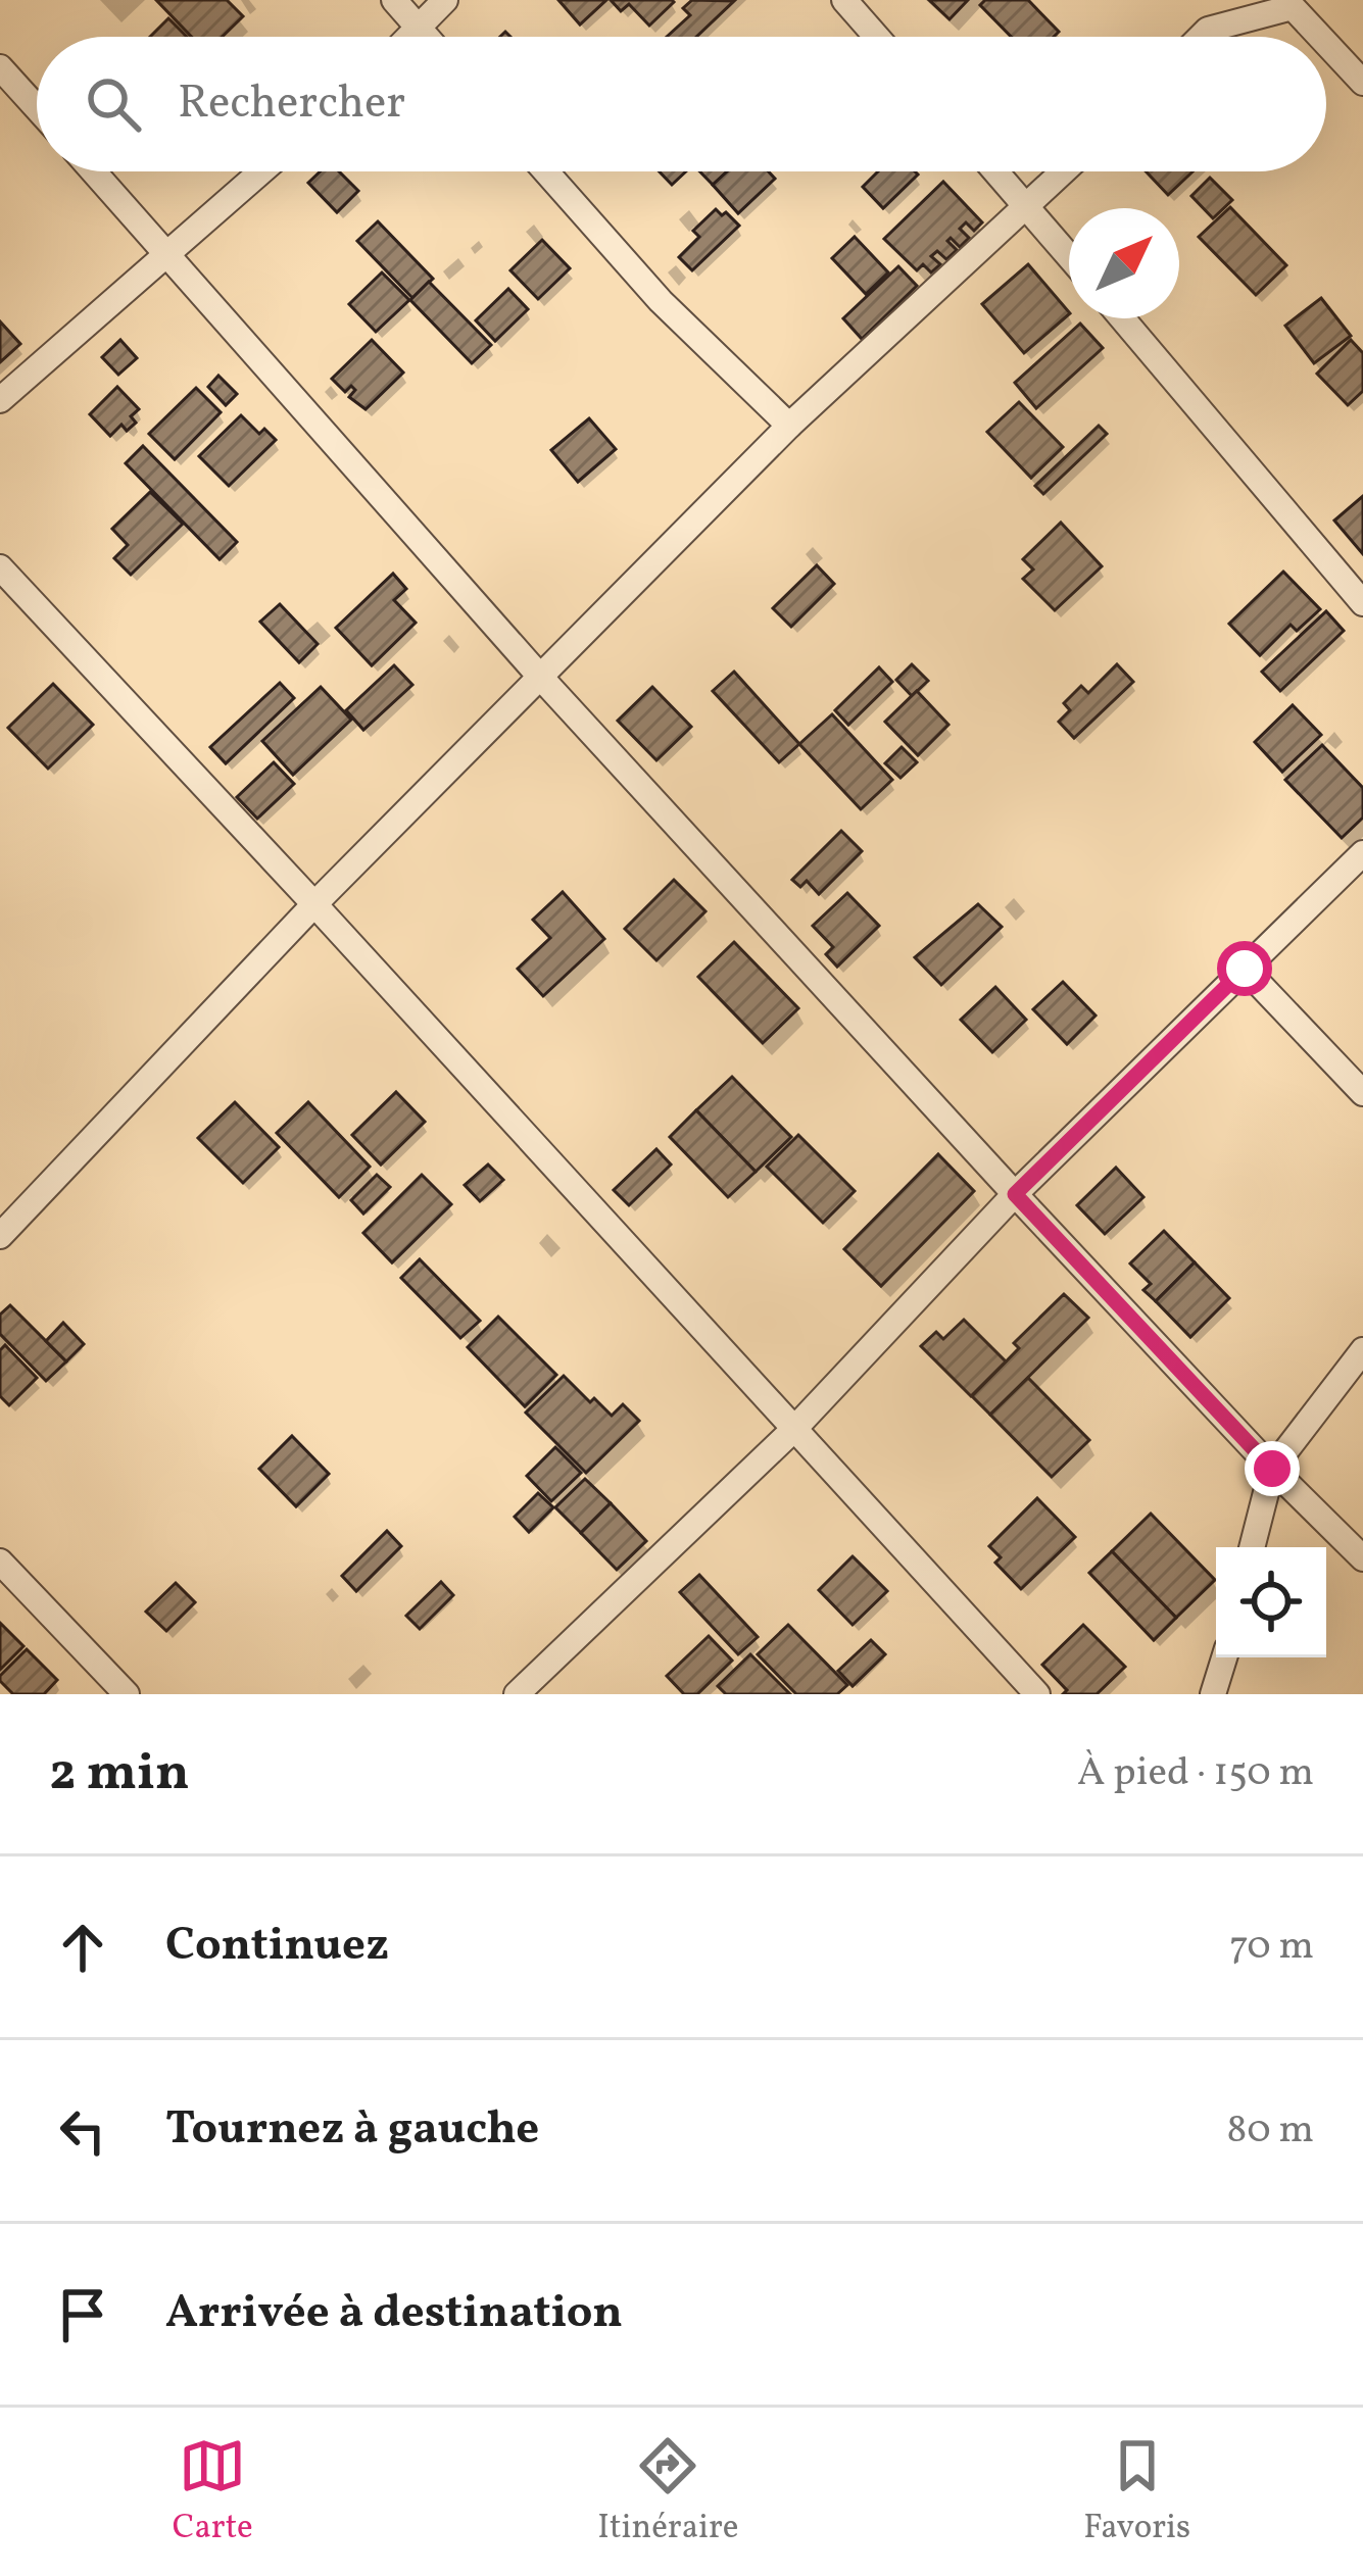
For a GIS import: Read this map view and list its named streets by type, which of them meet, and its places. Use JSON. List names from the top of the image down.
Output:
{
  "north": "top right",
  "page": {
    "search": "Rechercher",
    "heading": ["2 min", "À pied · 150 m"],
    "list": [
      ["Continuez", "70 m"],
      ["Tournez à gauche", "80 m"],
      "Arrivée à destination"
    ],
    "nav": ["Carte", "Itinéraire", "Favoris"]
  }
}
